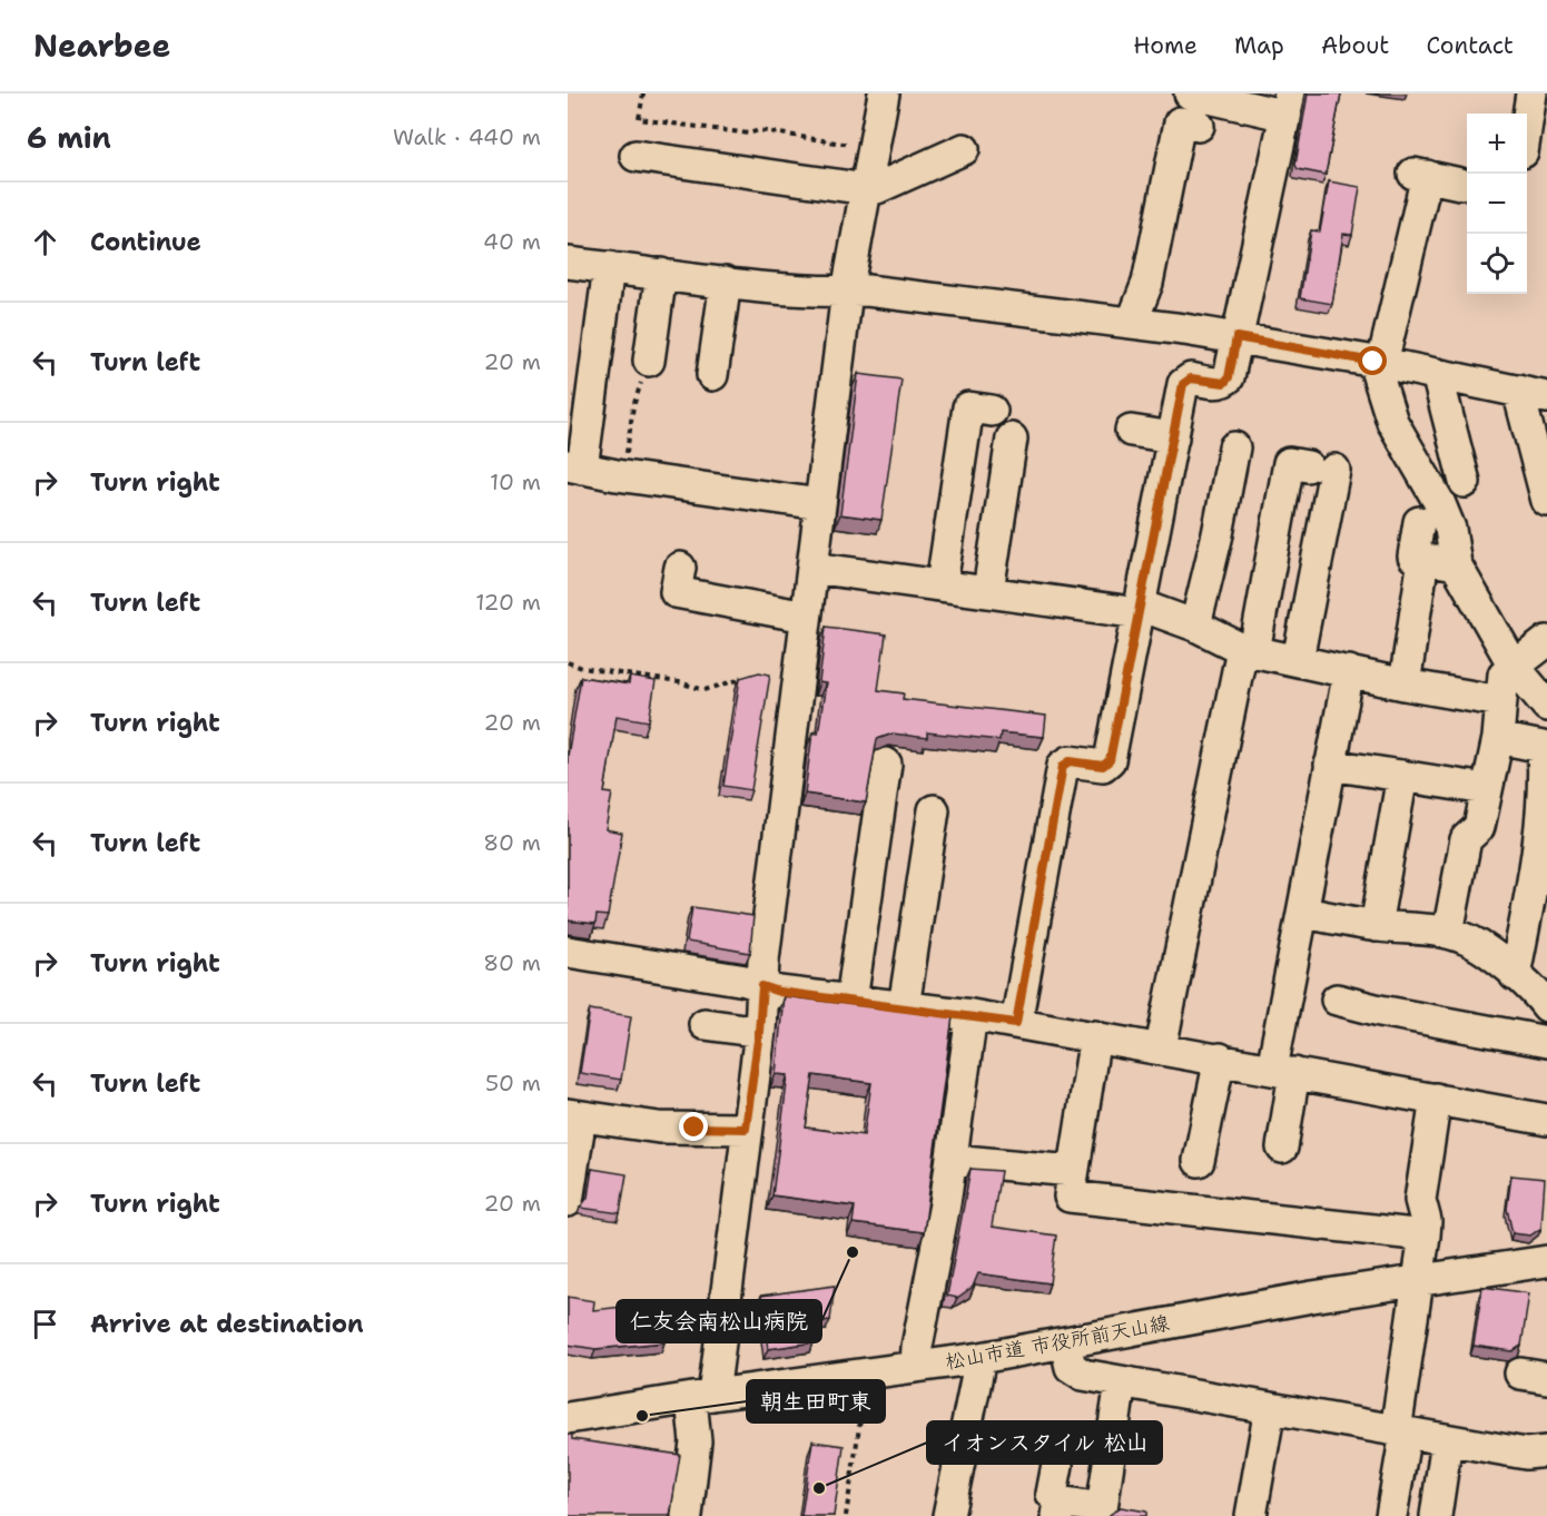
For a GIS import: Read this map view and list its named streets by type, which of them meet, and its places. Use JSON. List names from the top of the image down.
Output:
{
  "streets": {
    "street": ["松山市道 市役所前天山線"]
  },
  "places": ["仁友会南松山病院", "朝生田町東", "イオンスタイル 松山"],
  "page": {
    "header": "Nearbee",
    "nav": [
      "Home",
      "Map",
      "About",
      "Contact"
    ],
    "heading": ["6 min", "Walk · 440 m"],
    "map_buttons": ["+", "−"],
    "list": [
      ["Continue", "40 m"],
      ["Turn left", "20 m"],
      ["Turn right", "10 m"],
      ["Turn left", "120 m"],
      ["Turn right", "20 m"],
      ["Turn left", "80 m"],
      ["Turn right", "80 m"],
      ["Turn left", "50 m"],
      ["Turn right", "20 m"],
      "Arrive at destination"
    ]
  }
}
